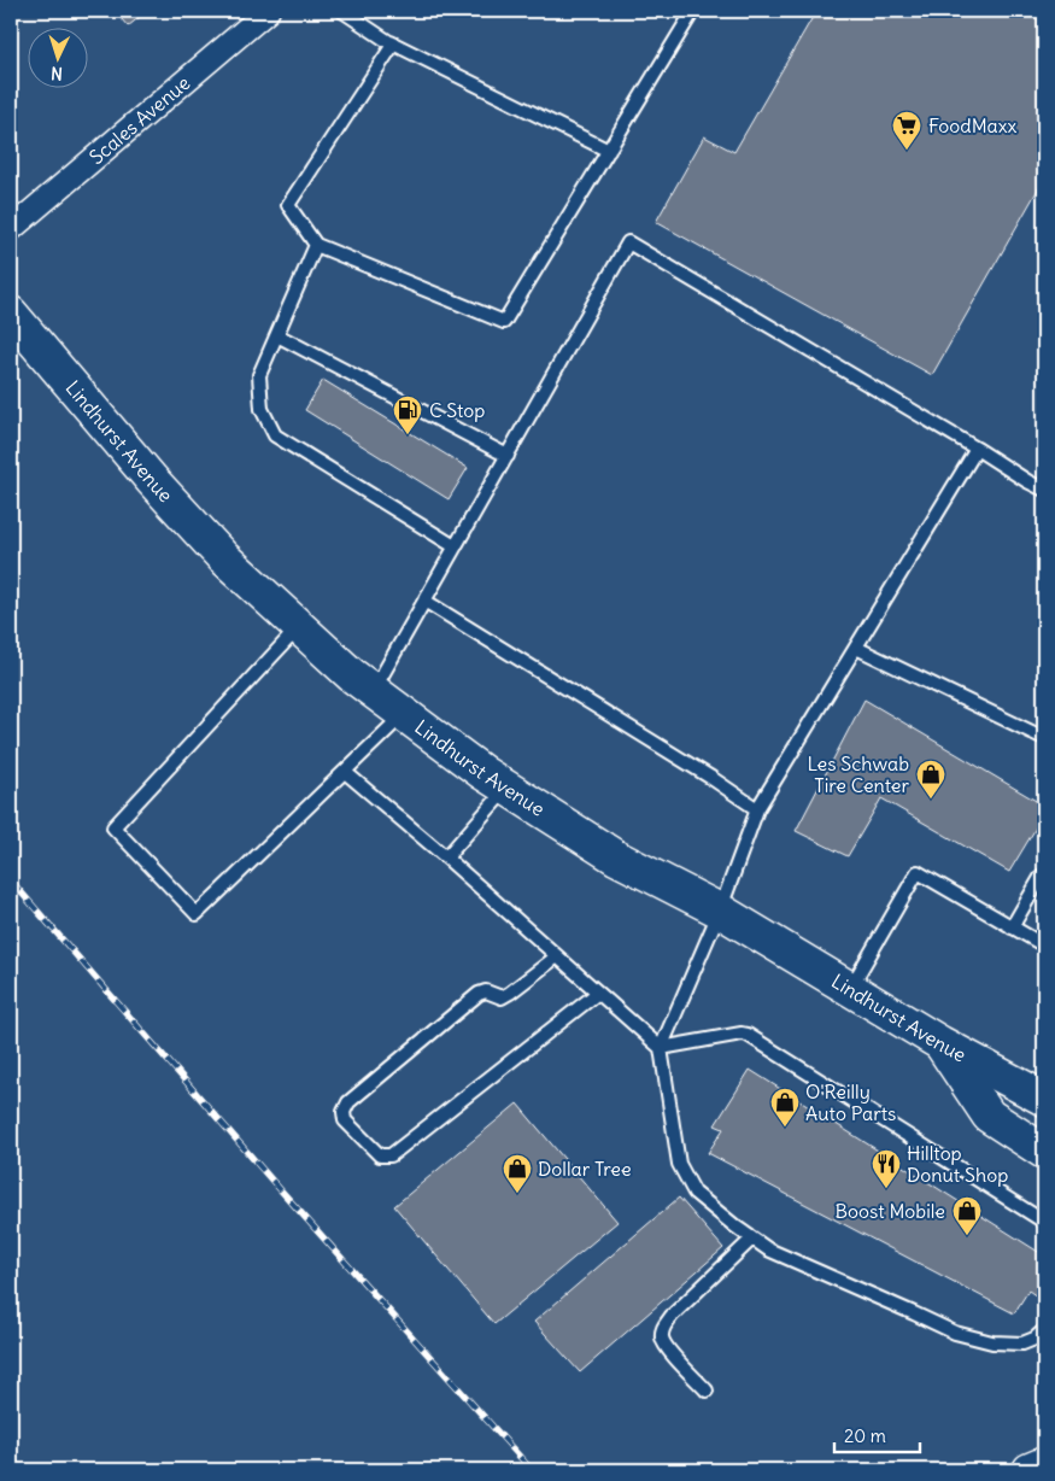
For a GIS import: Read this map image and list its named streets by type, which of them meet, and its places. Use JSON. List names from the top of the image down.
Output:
{
  "streets": {
    "main road": ["Lindhurst Avenue"],
    "street": ["Scales Avenue"]
  },
  "places": {
    "supermarket": ["FoodMaxx"],
    "fuel station": ["C Stop"],
    "shop": [
      "Les Schwab Tire Center",
      "O'Reilly Auto Parts",
      "Dollar Tree",
      "Boost Mobile"
    ],
    "restaurant": ["Hilltop Donut Shop"]
  },
  "scale_bar": "20 m",
  "north": "bottom"
}
